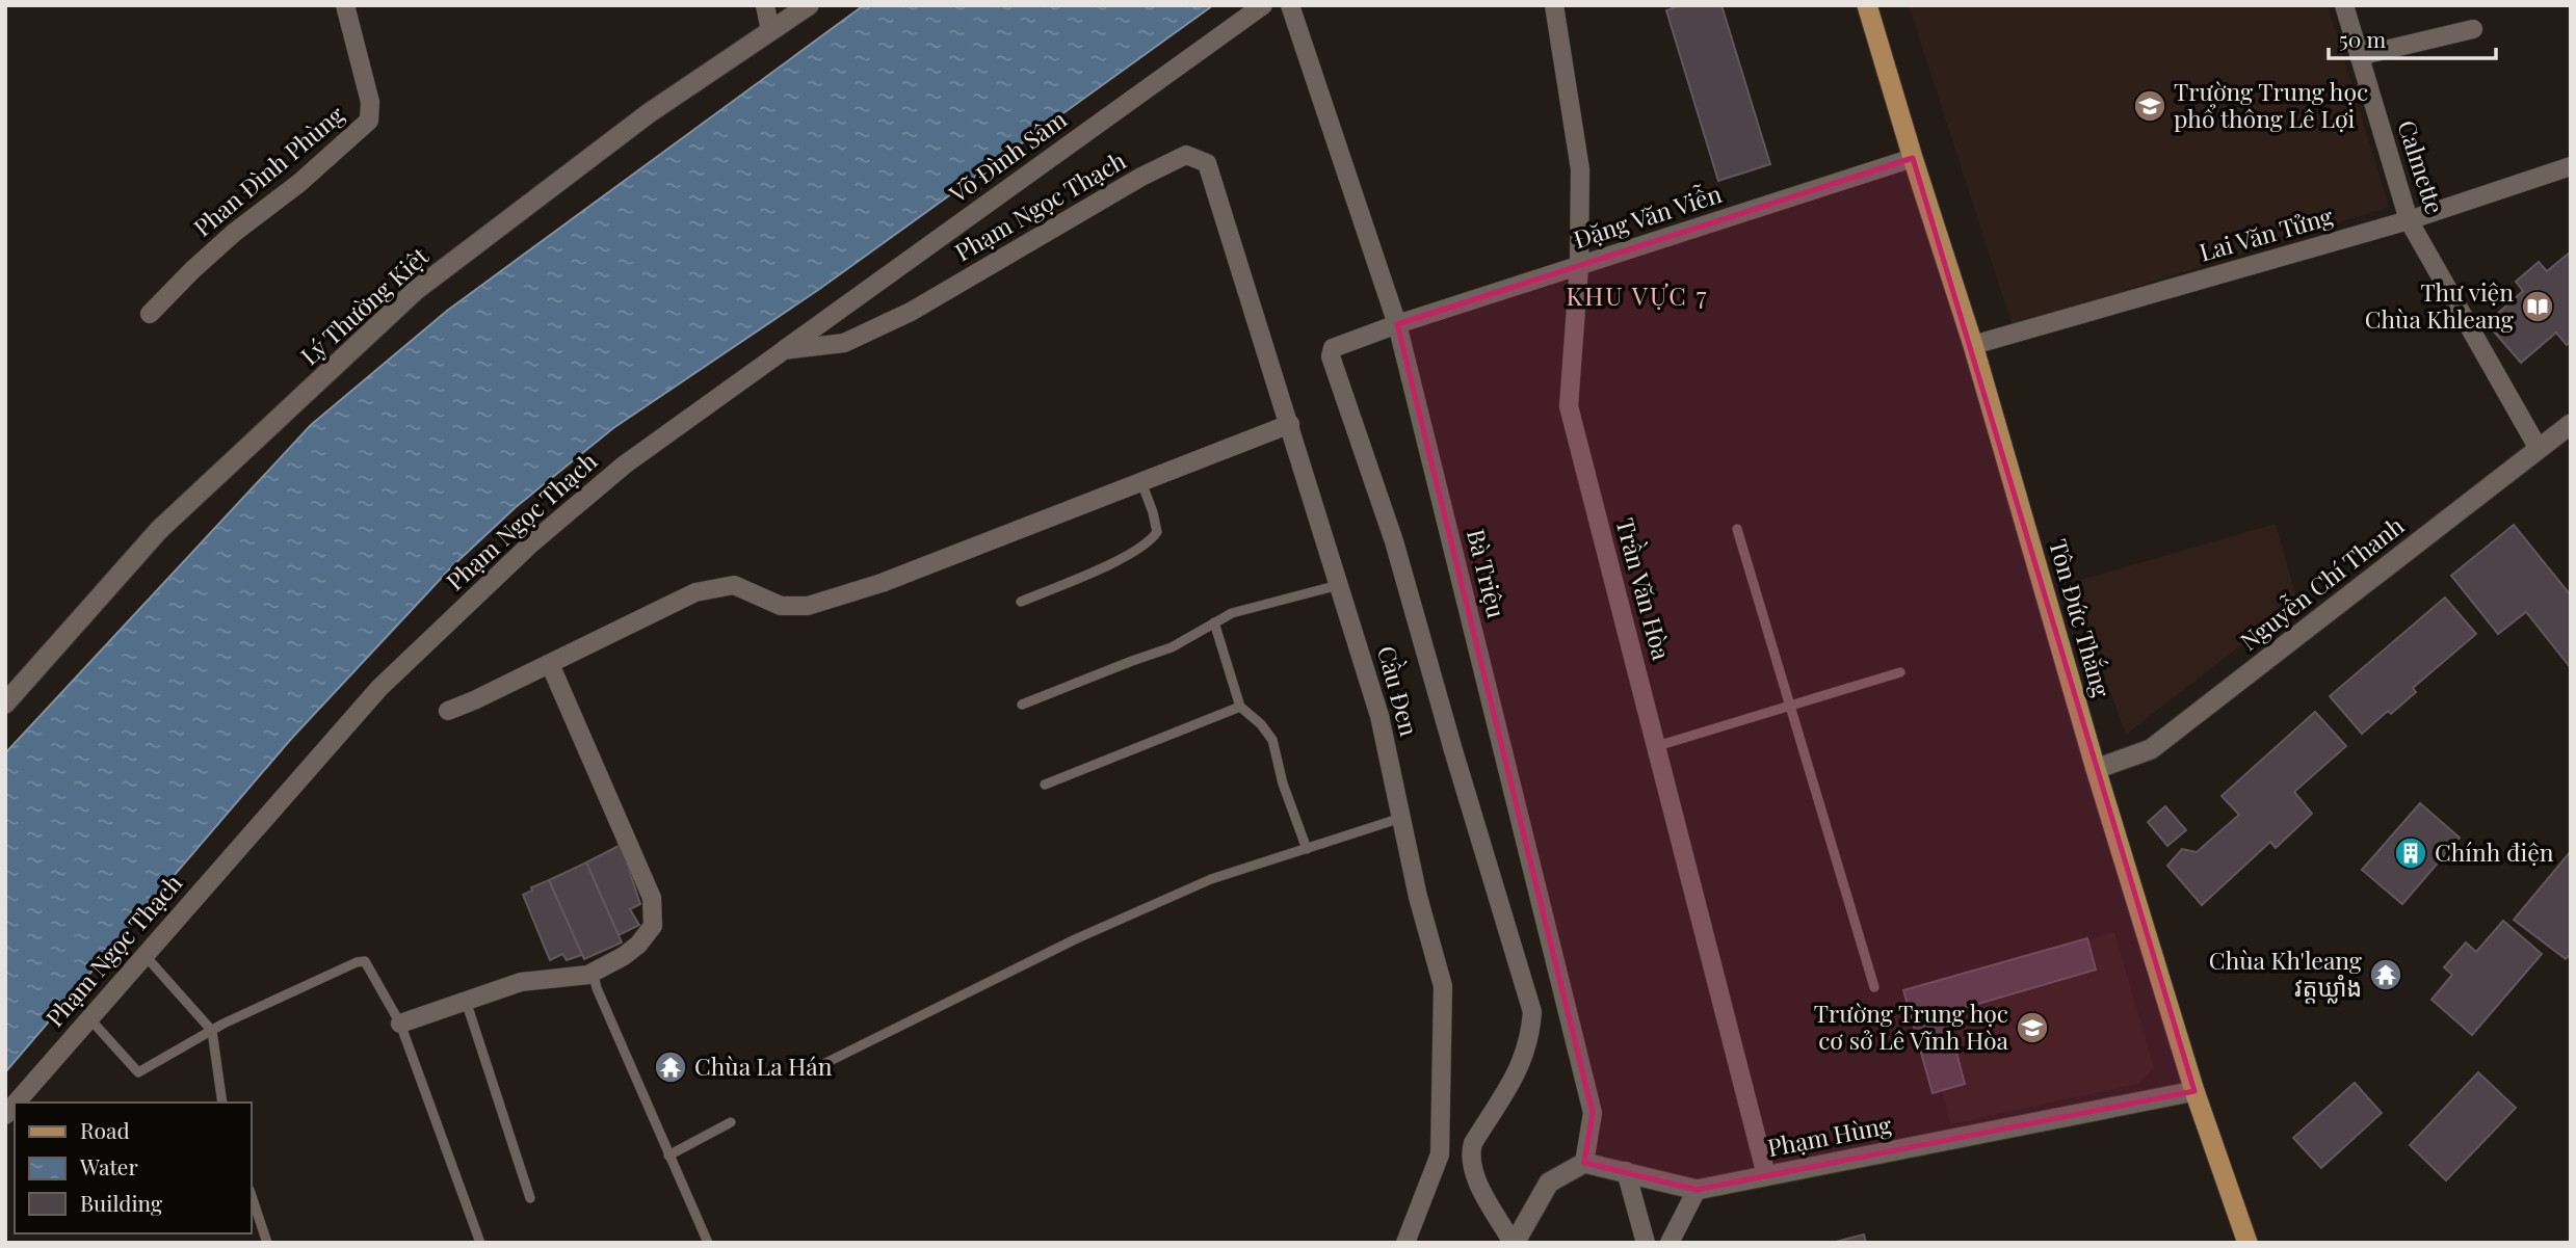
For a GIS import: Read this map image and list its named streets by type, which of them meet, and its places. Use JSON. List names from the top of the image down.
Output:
{
  "streets": {
    "main road": [
      "Lý Thường Kiệt",
      "Nguyễn Chí Thanh",
      "Tôn Đức Thắng",
      "Phạm Hùng"
    ],
    "street": [
      "Võ Đình Sâm",
      "Calmette",
      "Phan Đình Phùng",
      "Phạm Ngọc Thạch",
      "Đặng Văn Viễn",
      "Lai Văn Tửng",
      "Bà Triệu",
      "Trần Văn Hòa",
      "Cầu Đen"
    ]
  },
  "crossings": [
    ["Võ Đình Sâm", "Phạm Ngọc Thạch"],
    ["Calmette", "Lai Văn Tửng"],
    ["Calmette", "Nguyễn Chí Thanh"],
    ["Phạm Ngọc Thạch", "Cầu Đen"],
    ["Đặng Văn Viễn", "Bà Triệu"],
    ["Đặng Văn Viễn", "Trần Văn Hòa"],
    ["Đặng Văn Viễn", "Tôn Đức Thắng"],
    ["Lai Văn Tửng", "Tôn Đức Thắng"],
    ["Bà Triệu", "Phạm Hùng"],
    ["Nguyễn Chí Thanh", "Tôn Đức Thắng"],
    ["Trần Văn Hòa", "Phạm Hùng"],
    ["Tôn Đức Thắng", "Phạm Hùng"]
  ],
  "districts": ["KHU VỰC 7"],
  "places": {
    "school or university": ["Trường Trung học phổ thông Lê Lợi", "Trường Trung học cơ sở Lê Vĩnh Hòa"],
    "library": ["Thư viện Chùa Khleang"],
    "building": ["Chính điện"],
    "temple": ["Chùa Kh'leang វត្តឃ្លាំង", "Chùa La Hán"]
  },
  "legend": ["Road", "Water", "Building"],
  "scale_bar": "50 m"
}
